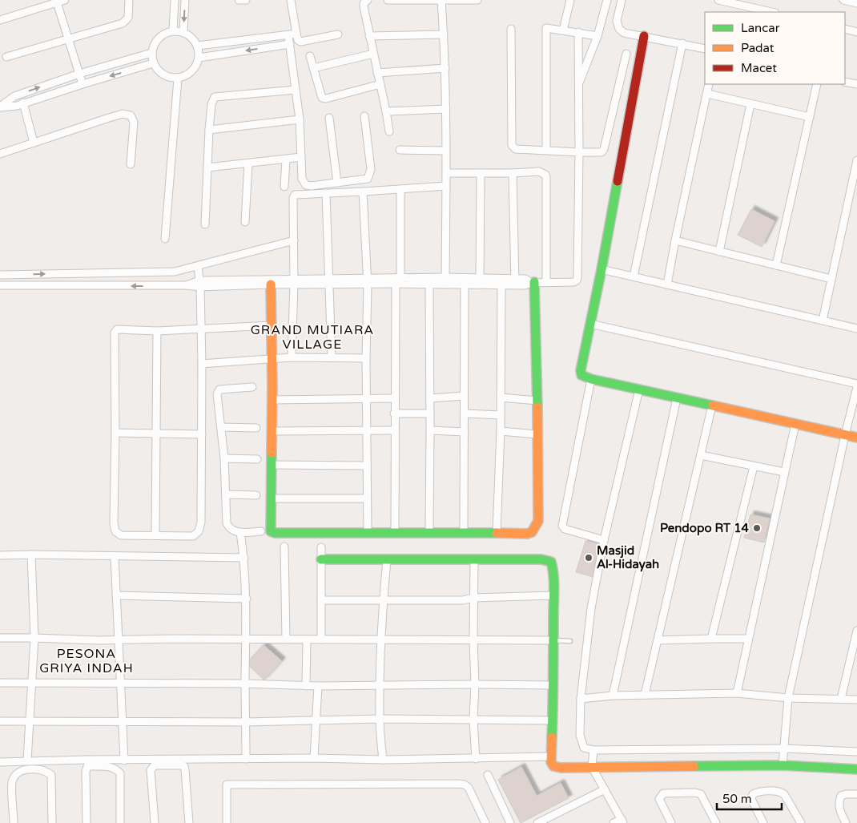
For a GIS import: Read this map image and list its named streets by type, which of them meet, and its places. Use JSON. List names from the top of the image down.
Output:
{
  "districts": ["GRAND MUTIARA VILLAGE", "PESONA GRIYA INDAH"],
  "places": ["Pendopo RT 14", "Masjid Al-Hidayah"],
  "legend": ["Lancar", "Padat", "Macet"],
  "scale_bar": "50 m"
}
